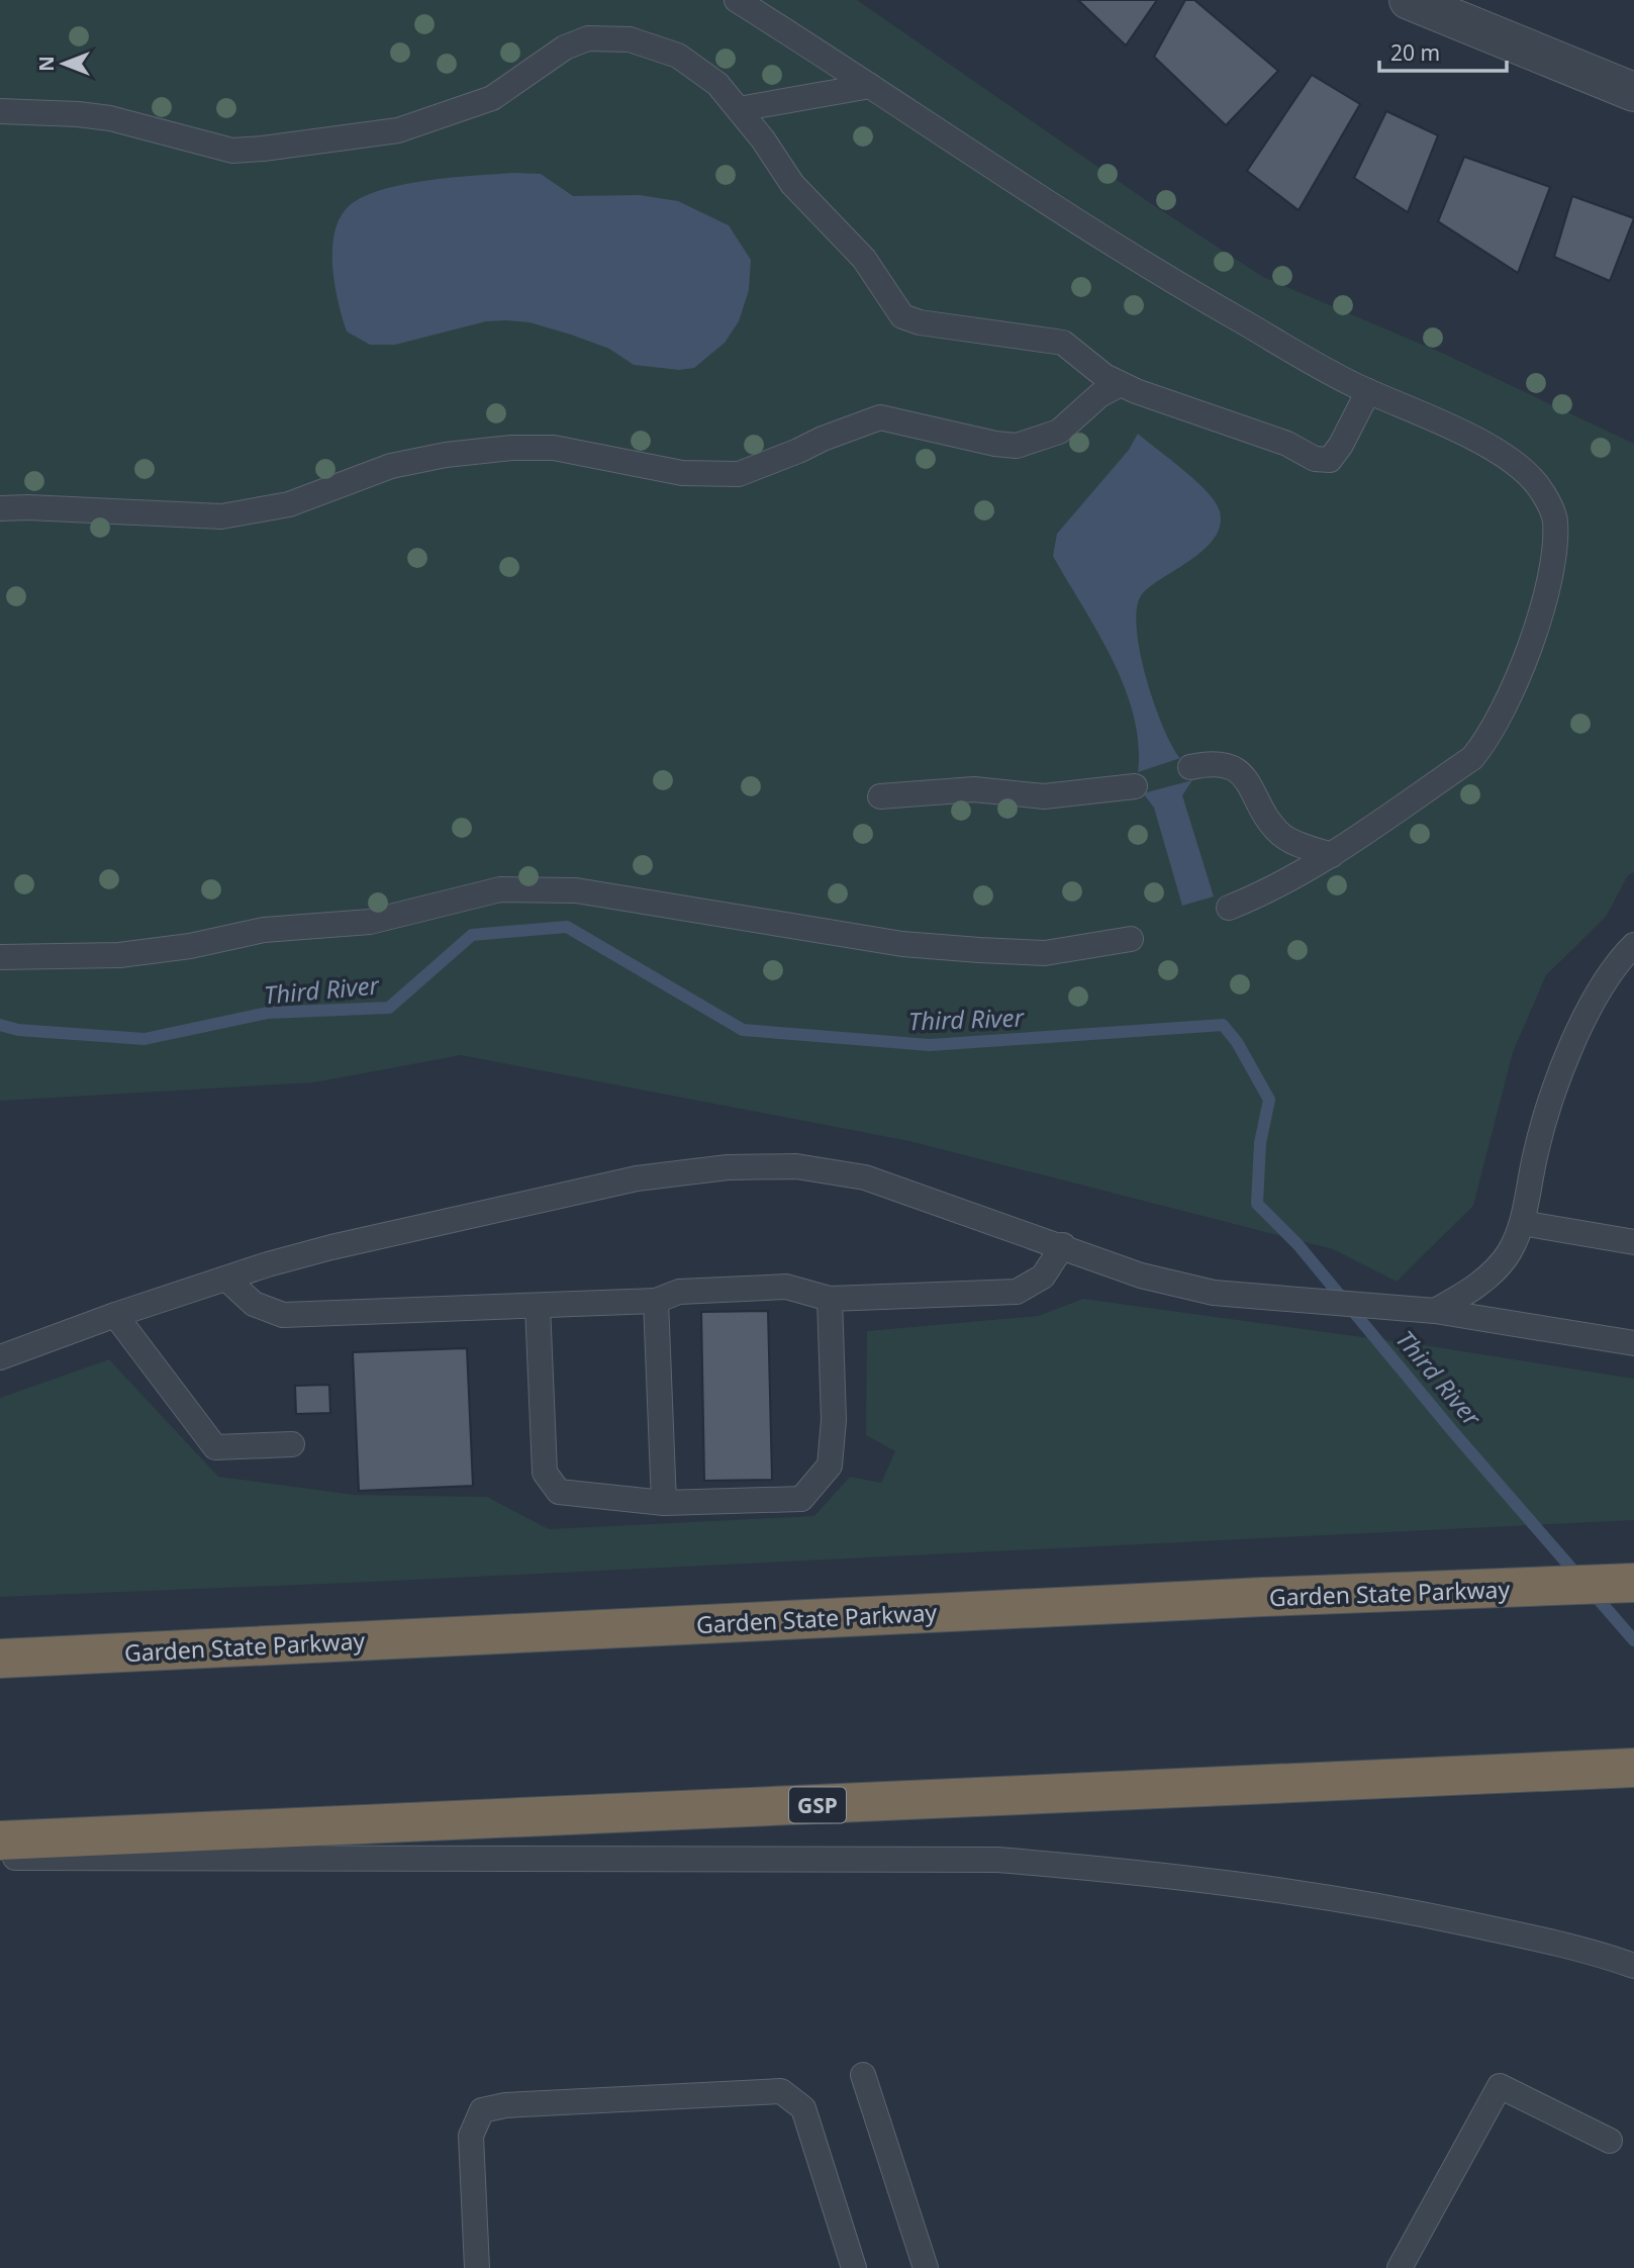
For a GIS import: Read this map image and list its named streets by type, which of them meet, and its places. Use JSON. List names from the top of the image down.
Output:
{
  "streets": {
    "highway": ["Garden State Parkway", "GSP"]
  },
  "water": ["Third River"],
  "scale_bar": "20 m",
  "north": "left"
}
